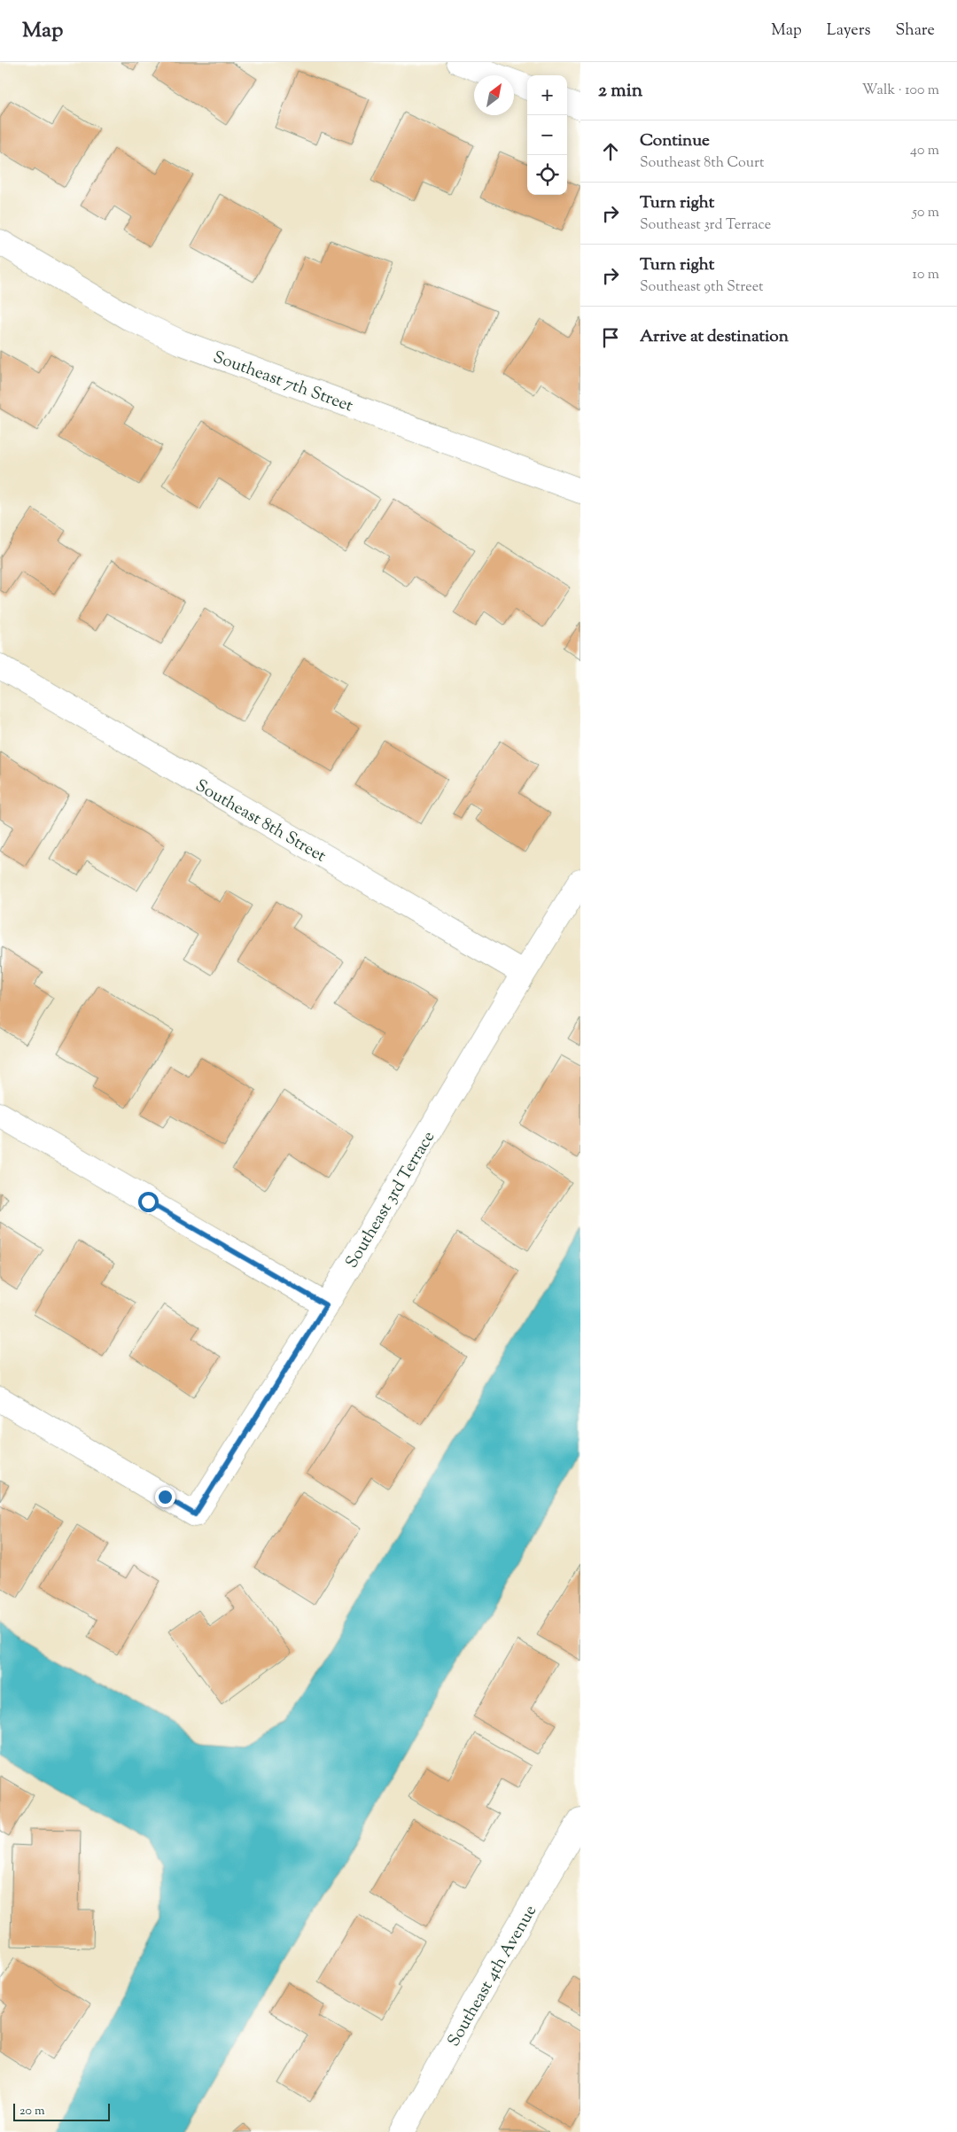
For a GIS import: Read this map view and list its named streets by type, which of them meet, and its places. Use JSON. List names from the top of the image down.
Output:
{
  "streets": {
    "street": [
      "Southeast 7th Street",
      "Southeast 8th Street",
      "Southeast 3rd Terrace",
      "Southeast 4th Avenue"
    ]
  },
  "crossings": [
    ["Southeast 8th Street", "Southeast 3rd Terrace"]
  ],
  "scale_bar": "20 m",
  "north": "top right",
  "page": {
    "header": "Map",
    "nav": ["Map", "Layers", "Share"],
    "heading": ["2 min", "Walk · 100 m"],
    "map_buttons": ["+", "−"],
    "list": [
      ["Continue", "Southeast 8th Court", "40 m"],
      ["Turn right", "Southeast 3rd Terrace", "50 m"],
      ["Turn right", "Southeast 9th Street", "10 m"],
      "Arrive at destination"
    ],
    "scale": "20 m"
  }
}
